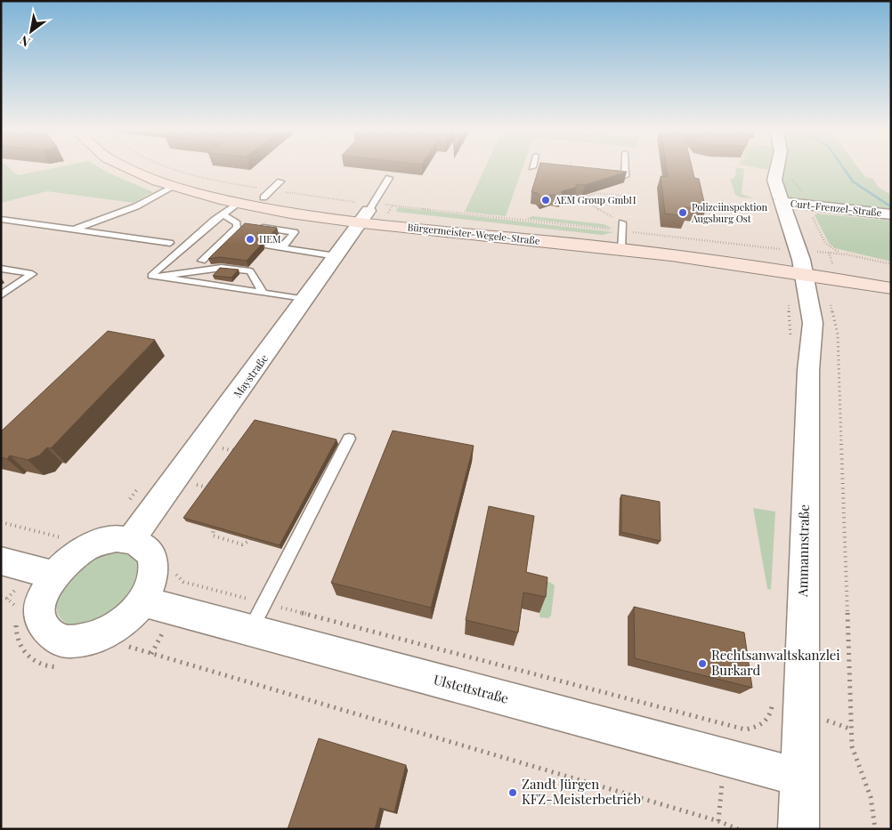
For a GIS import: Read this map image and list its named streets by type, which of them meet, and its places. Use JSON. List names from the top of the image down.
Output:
{
  "streets": {
    "main road": ["Bürgermeister-Wegele-Straße"],
    "street": [
      "Curt-Frenzel-Straße",
      "Maystraße",
      "Ammannstraße",
      "Ulstettstraße"
    ]
  },
  "crossings": [
    ["Curt-Frenzel-Straße", "Bürgermeister-Wegele-Straße"],
    ["Curt-Frenzel-Straße", "Ammannstraße"],
    ["Bürgermeister-Wegele-Straße", "Maystraße"],
    ["Bürgermeister-Wegele-Straße", "Ammannstraße"],
    ["Maystraße", "Ulstettstraße"],
    ["Ammannstraße", "Ulstettstraße"]
  ],
  "places": [
    "AEM Group GmbH",
    "Polizeiinspektion Augsburg Ost",
    "HEM",
    "Rechtsanwaltskanzlei Burkard",
    "Zandt Jürgen KFZ-Meisterbetrieb"
  ],
  "north": "bottom left"
}
